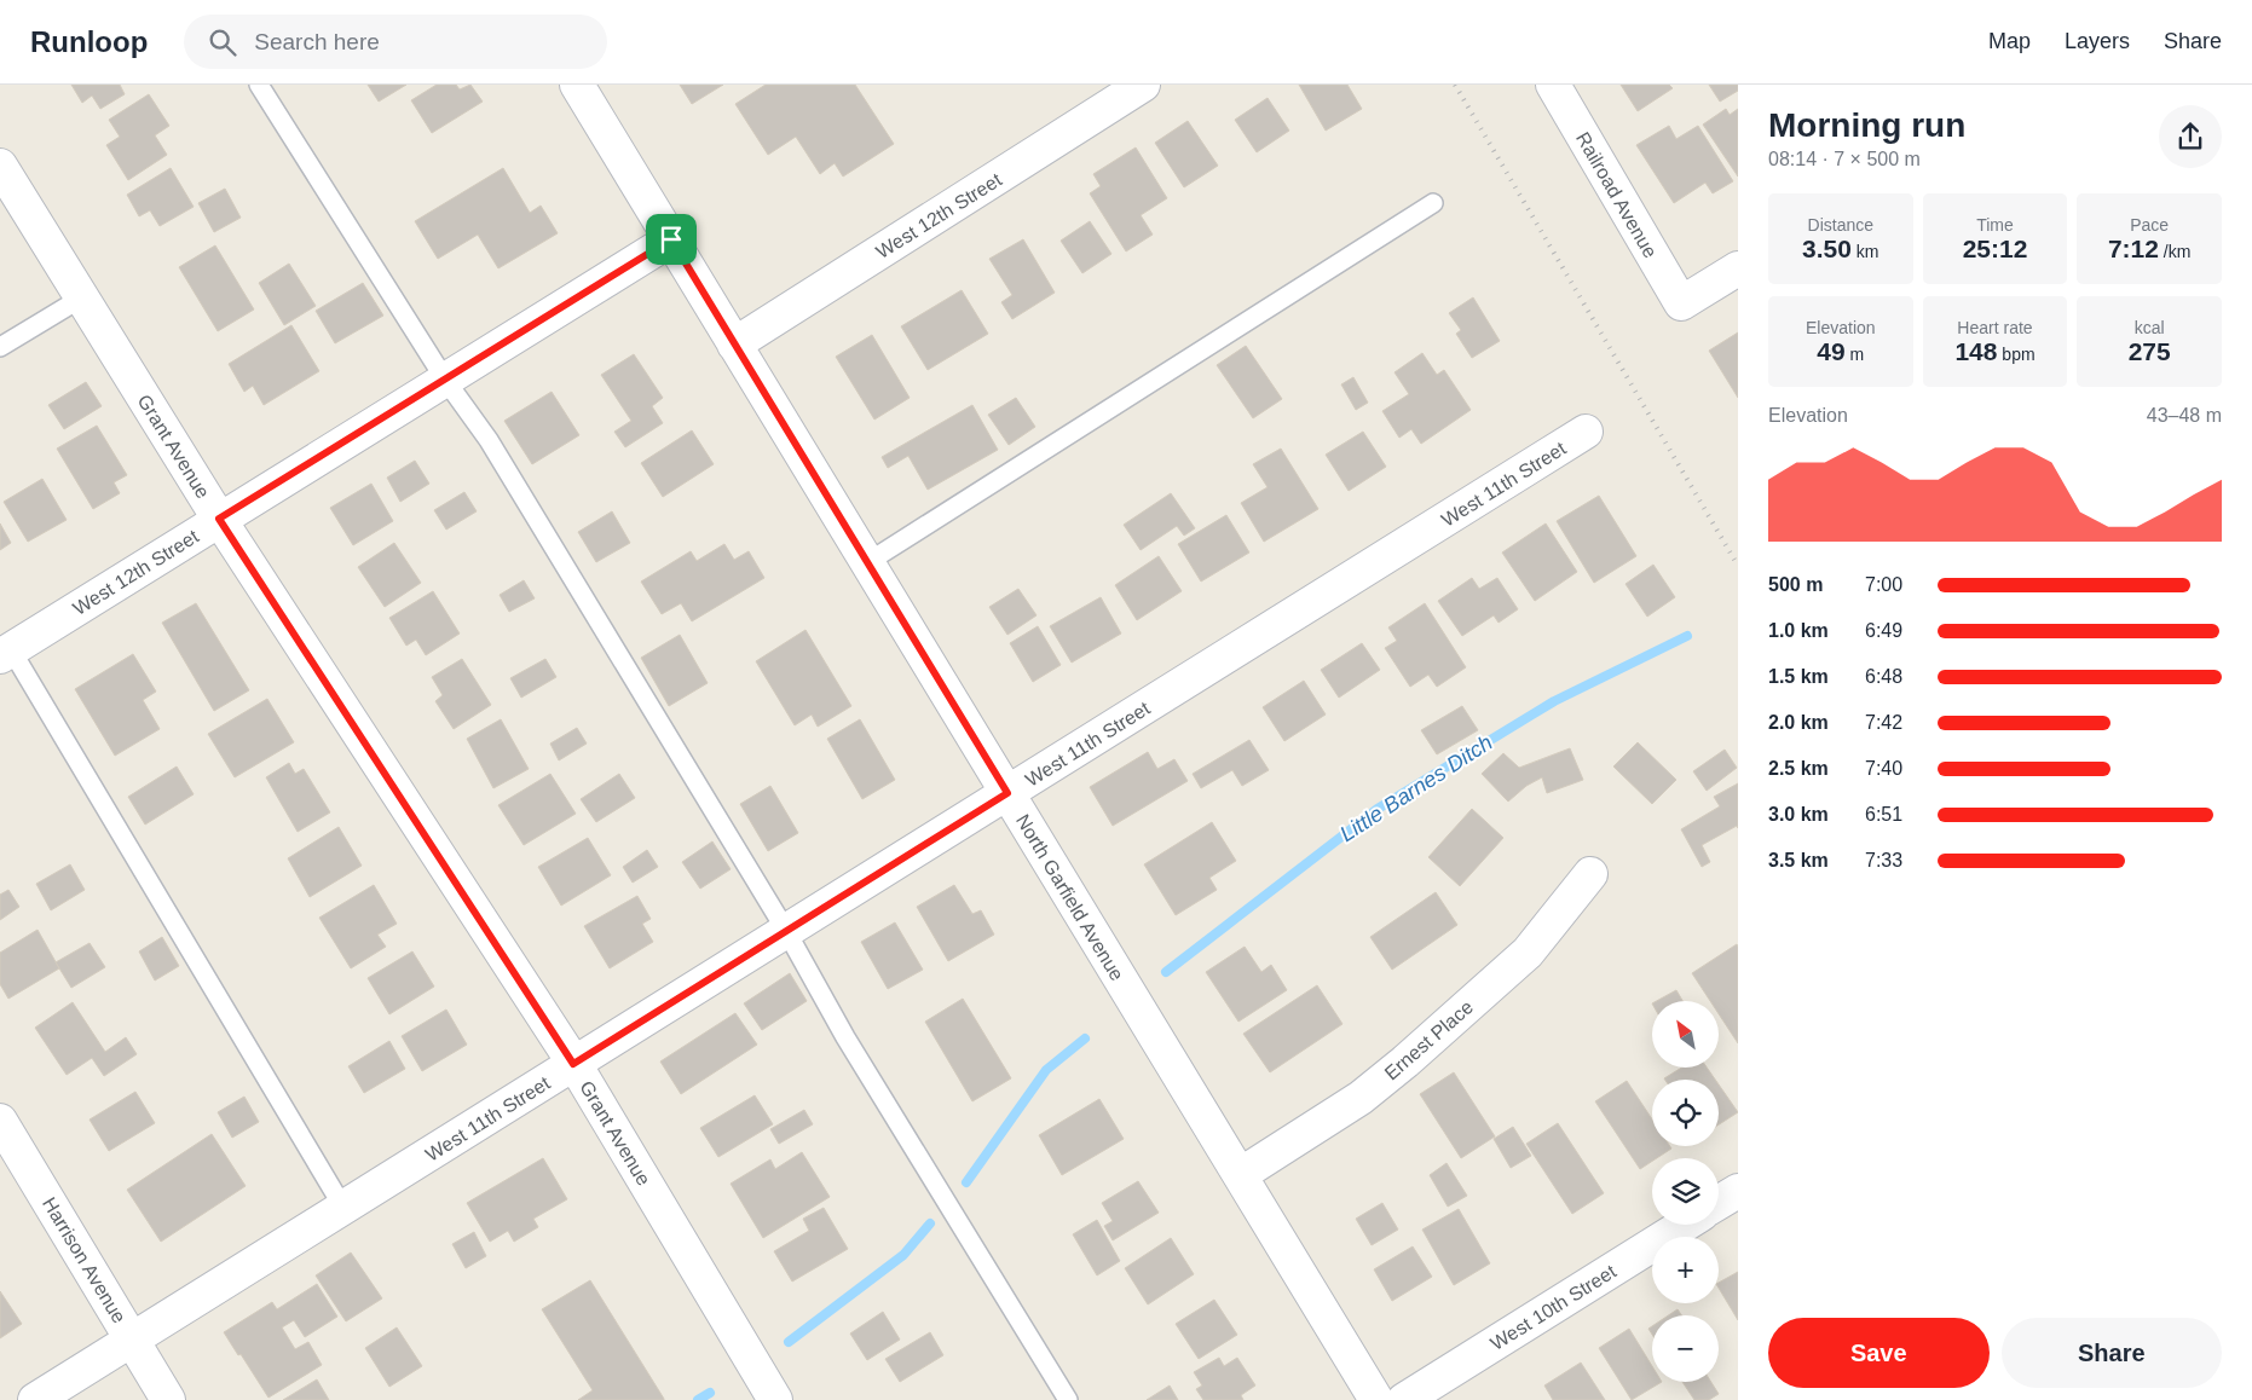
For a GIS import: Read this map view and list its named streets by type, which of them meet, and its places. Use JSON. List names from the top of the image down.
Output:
{
  "streets": {
    "street": [
      "Railroad Avenue",
      "West 12th Street",
      "Grant Avenue",
      "West 11th Street",
      "North Garfield Avenue",
      "Ernest Place",
      "Harrison Avenue",
      "West 10th Street"
    ]
  },
  "crossings": [
    ["West 12th Street", "Grant Avenue"],
    ["West 12th Street", "North Garfield Avenue"],
    ["Grant Avenue", "West 11th Street"],
    ["West 11th Street", "North Garfield Avenue"],
    ["West 11th Street", "Harrison Avenue"],
    ["North Garfield Avenue", "Ernest Place"]
  ],
  "water": ["Little Barnes Ditch"],
  "north": "top left",
  "page": {
    "header": "Runloop",
    "search": "Search here",
    "nav": ["Map", "Layers", "Share"],
    "heading": ["Morning run", "08:14 · 7 × 500 m"],
    "stats": [
      ["Distance", "3.50 km"],
      ["Time", "25:12"],
      ["Pace", "7:12 /km"],
      ["Elevation", "49 m"],
      ["Heart rate", "148 bpm"],
      ["kcal", "275"]
    ],
    "chart": ["Elevation", "43–48 m"],
    "list": [
      {
        "name": "500 m",
        "note": "7:00"
      },
      {
        "name": "1.0 km",
        "note": "6:49"
      },
      {
        "name": "1.5 km",
        "note": "6:48"
      },
      {
        "name": "2.0 km",
        "note": "7:42"
      },
      {
        "name": "2.5 km",
        "note": "7:40"
      },
      {
        "name": "3.0 km",
        "note": "6:51"
      },
      {
        "name": "3.5 km",
        "note": "7:33"
      }
    ],
    "map_buttons": ["+", "−"],
    "buttons": ["Save", "Share"]
  }
}
